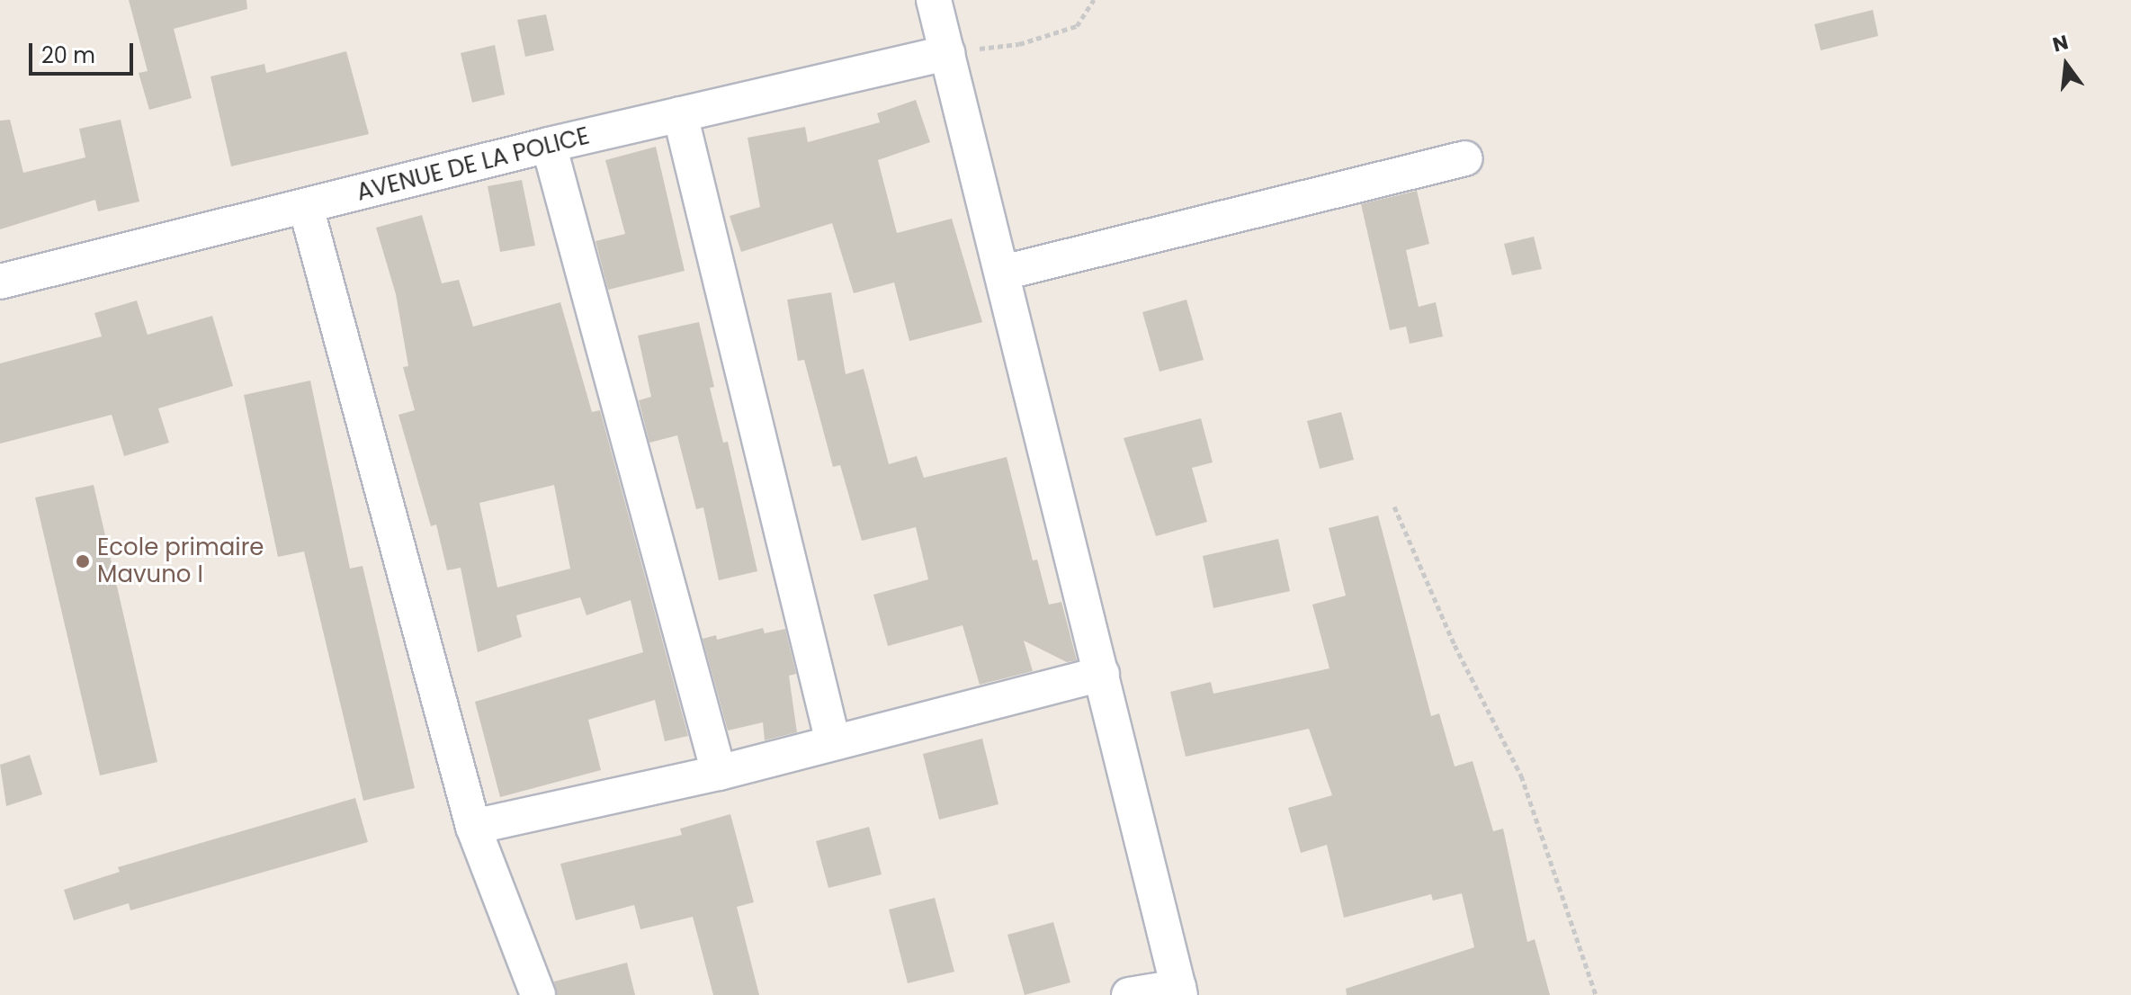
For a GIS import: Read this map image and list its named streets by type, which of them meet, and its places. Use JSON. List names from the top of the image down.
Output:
{
  "streets": {
    "street": ["AVENUE DE LA POLICE"]
  },
  "places": ["Ecole primaire Mavuno I"],
  "scale_bar": "20 m",
  "north": "top"
}
